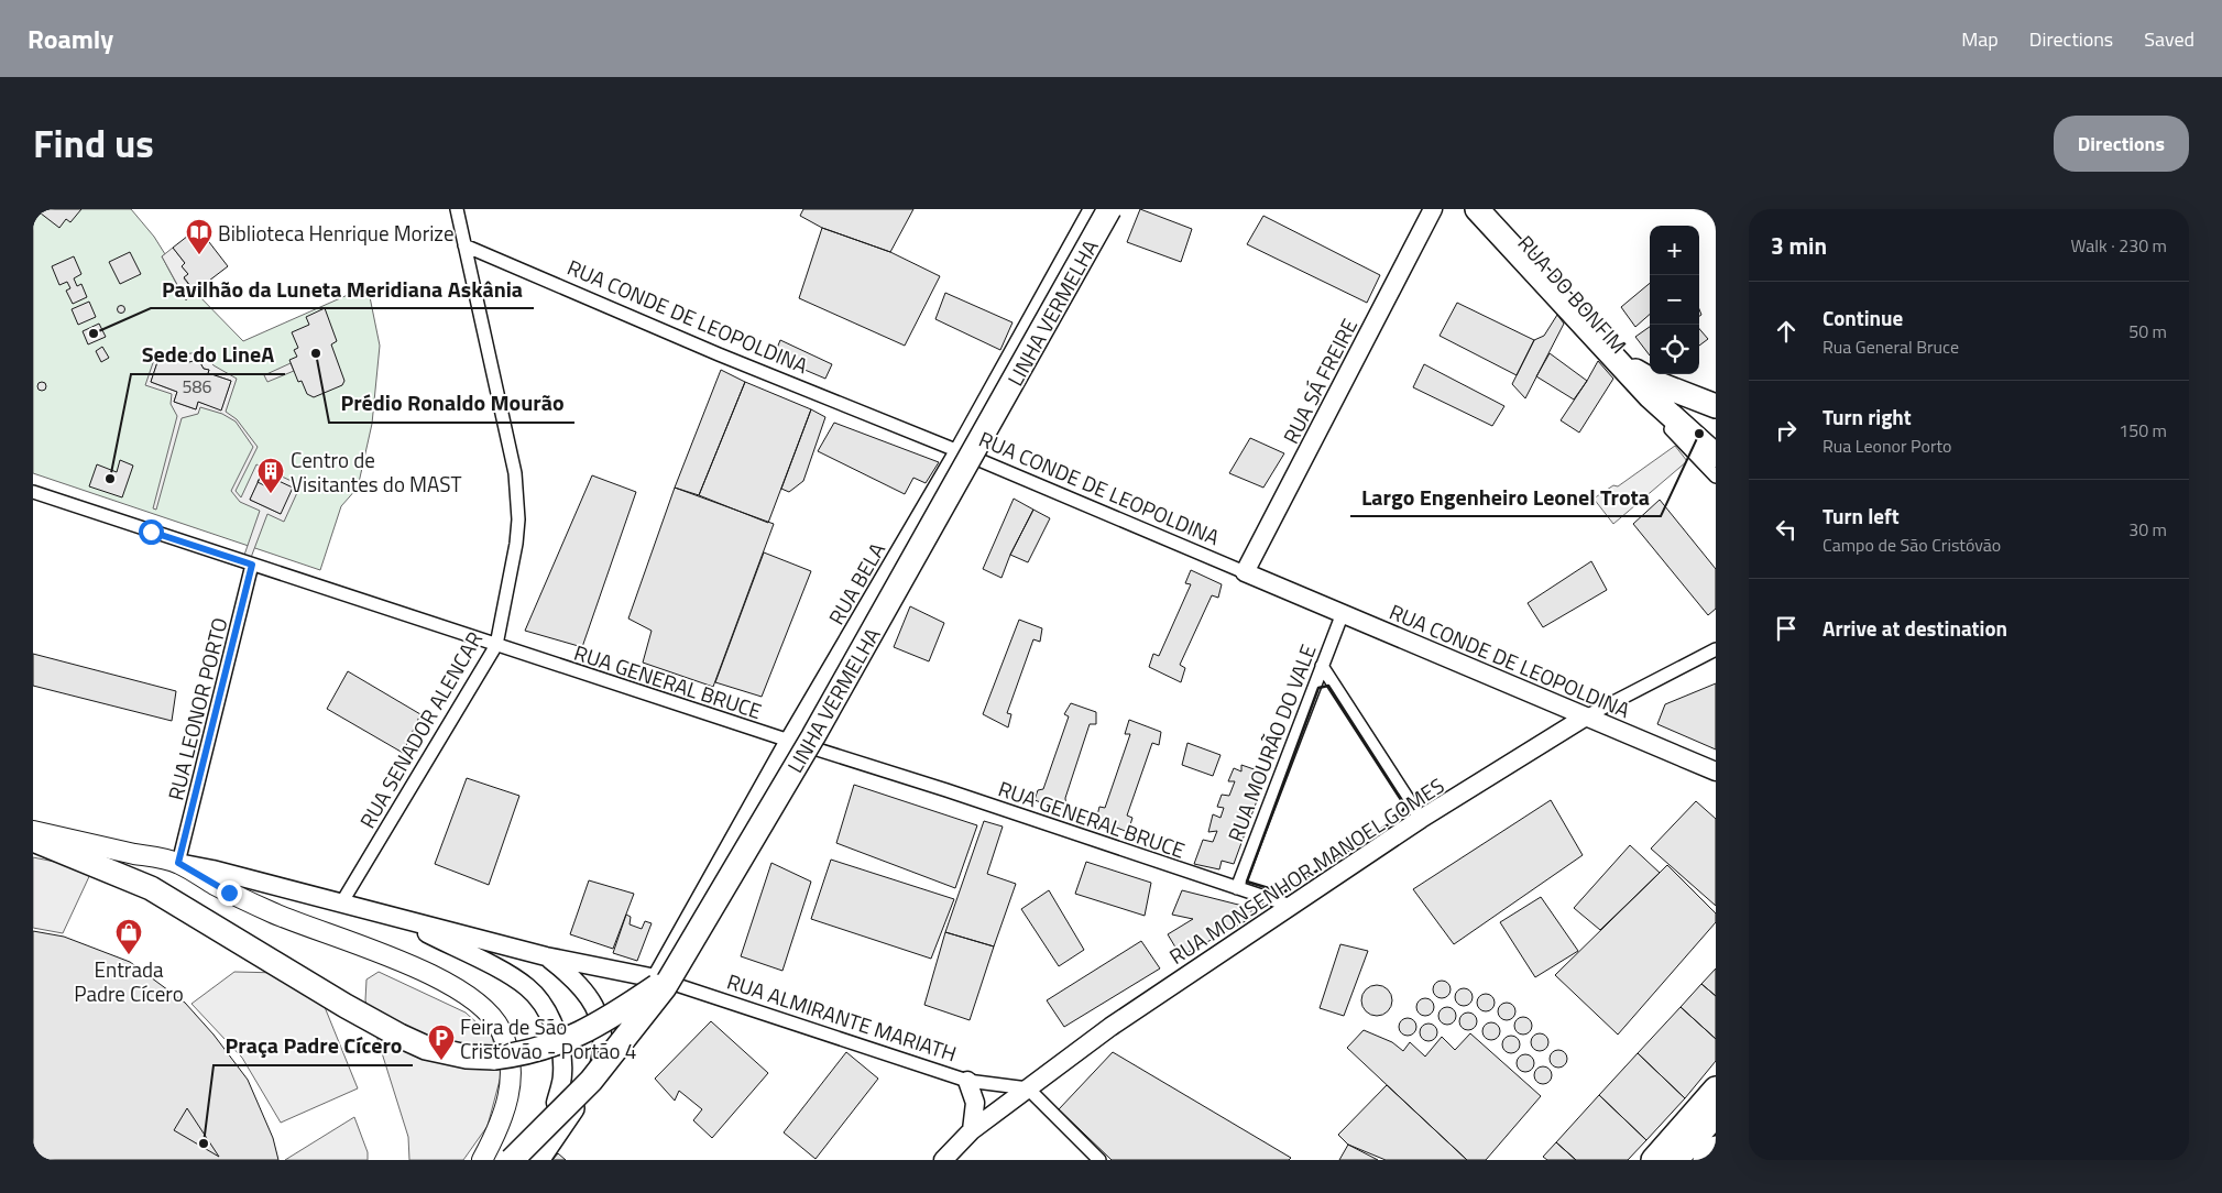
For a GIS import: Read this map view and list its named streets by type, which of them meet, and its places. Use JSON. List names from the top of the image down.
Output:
{
  "streets": {
    "highway": ["LINHA VERMELHA"],
    "street": [
      "RUA DO BONFIM",
      "RUA CONDE DE LEOPOLDINA",
      "RUA SÁ FREIRE",
      "RUA BELA",
      "RUA GENERAL BRUCE",
      "RUA LEONOR PORTO",
      "RUA SENADOR ALENCAR",
      "RUA MOURÃO DO VALE",
      "RUA MONSENHOR MANOEL GOMES",
      "RUA ALMIRANTE MARIATH"
    ]
  },
  "crossings": [
    ["LINHA VERMELHA", "RUA BELA"],
    ["LINHA VERMELHA", "RUA ALMIRANTE MARIATH"],
    ["RUA CONDE DE LEOPOLDINA", "RUA SÁ FREIRE"],
    ["RUA CONDE DE LEOPOLDINA", "RUA BELA"],
    ["RUA CONDE DE LEOPOLDINA", "RUA SENADOR ALENCAR"],
    ["RUA CONDE DE LEOPOLDINA", "RUA MOURÃO DO VALE"],
    ["RUA CONDE DE LEOPOLDINA", "RUA MONSENHOR MANOEL GOMES"],
    ["RUA BELA", "RUA GENERAL BRUCE"],
    ["RUA BELA", "RUA ALMIRANTE MARIATH"],
    ["RUA GENERAL BRUCE", "RUA LEONOR PORTO"],
    ["RUA GENERAL BRUCE", "RUA SENADOR ALENCAR"],
    ["RUA GENERAL BRUCE", "RUA MOURÃO DO VALE"],
    ["RUA GENERAL BRUCE", "RUA MONSENHOR MANOEL GOMES"],
    ["RUA MONSENHOR MANOEL GOMES", "RUA ALMIRANTE MARIATH"]
  ],
  "places": {
    "library": ["Biblioteca Henrique Morize"],
    "other": [
      "Pavilhão da Luneta Meridiana Askânia",
      "Prédio Ronaldo Mourão",
      "Largo Engenheiro Leonel Trota",
      "Sede do LineA",
      "Praça Padre Cícero"
    ],
    "building": ["Centro de Visitantes do MAST"],
    "shop": ["Entrada Padre Cícero"],
    "parking": ["Feira de São Cristóvão - Portão 4"]
  },
  "house_numbers": ["586"],
  "page": {
    "header": "Roamly",
    "nav": ["Map", "Directions", "Saved"],
    "title": "Find us",
    "buttons": "Directions",
    "heading": ["3 min", "Walk · 230 m"],
    "map_buttons": ["+", "−"],
    "list": [
      ["Continue", "Rua General Bruce", "50 m"],
      ["Turn right", "Rua Leonor Porto", "150 m"],
      ["Turn left", "Campo de São Cristóvão", "30 m"],
      "Arrive at destination"
    ]
  }
}
